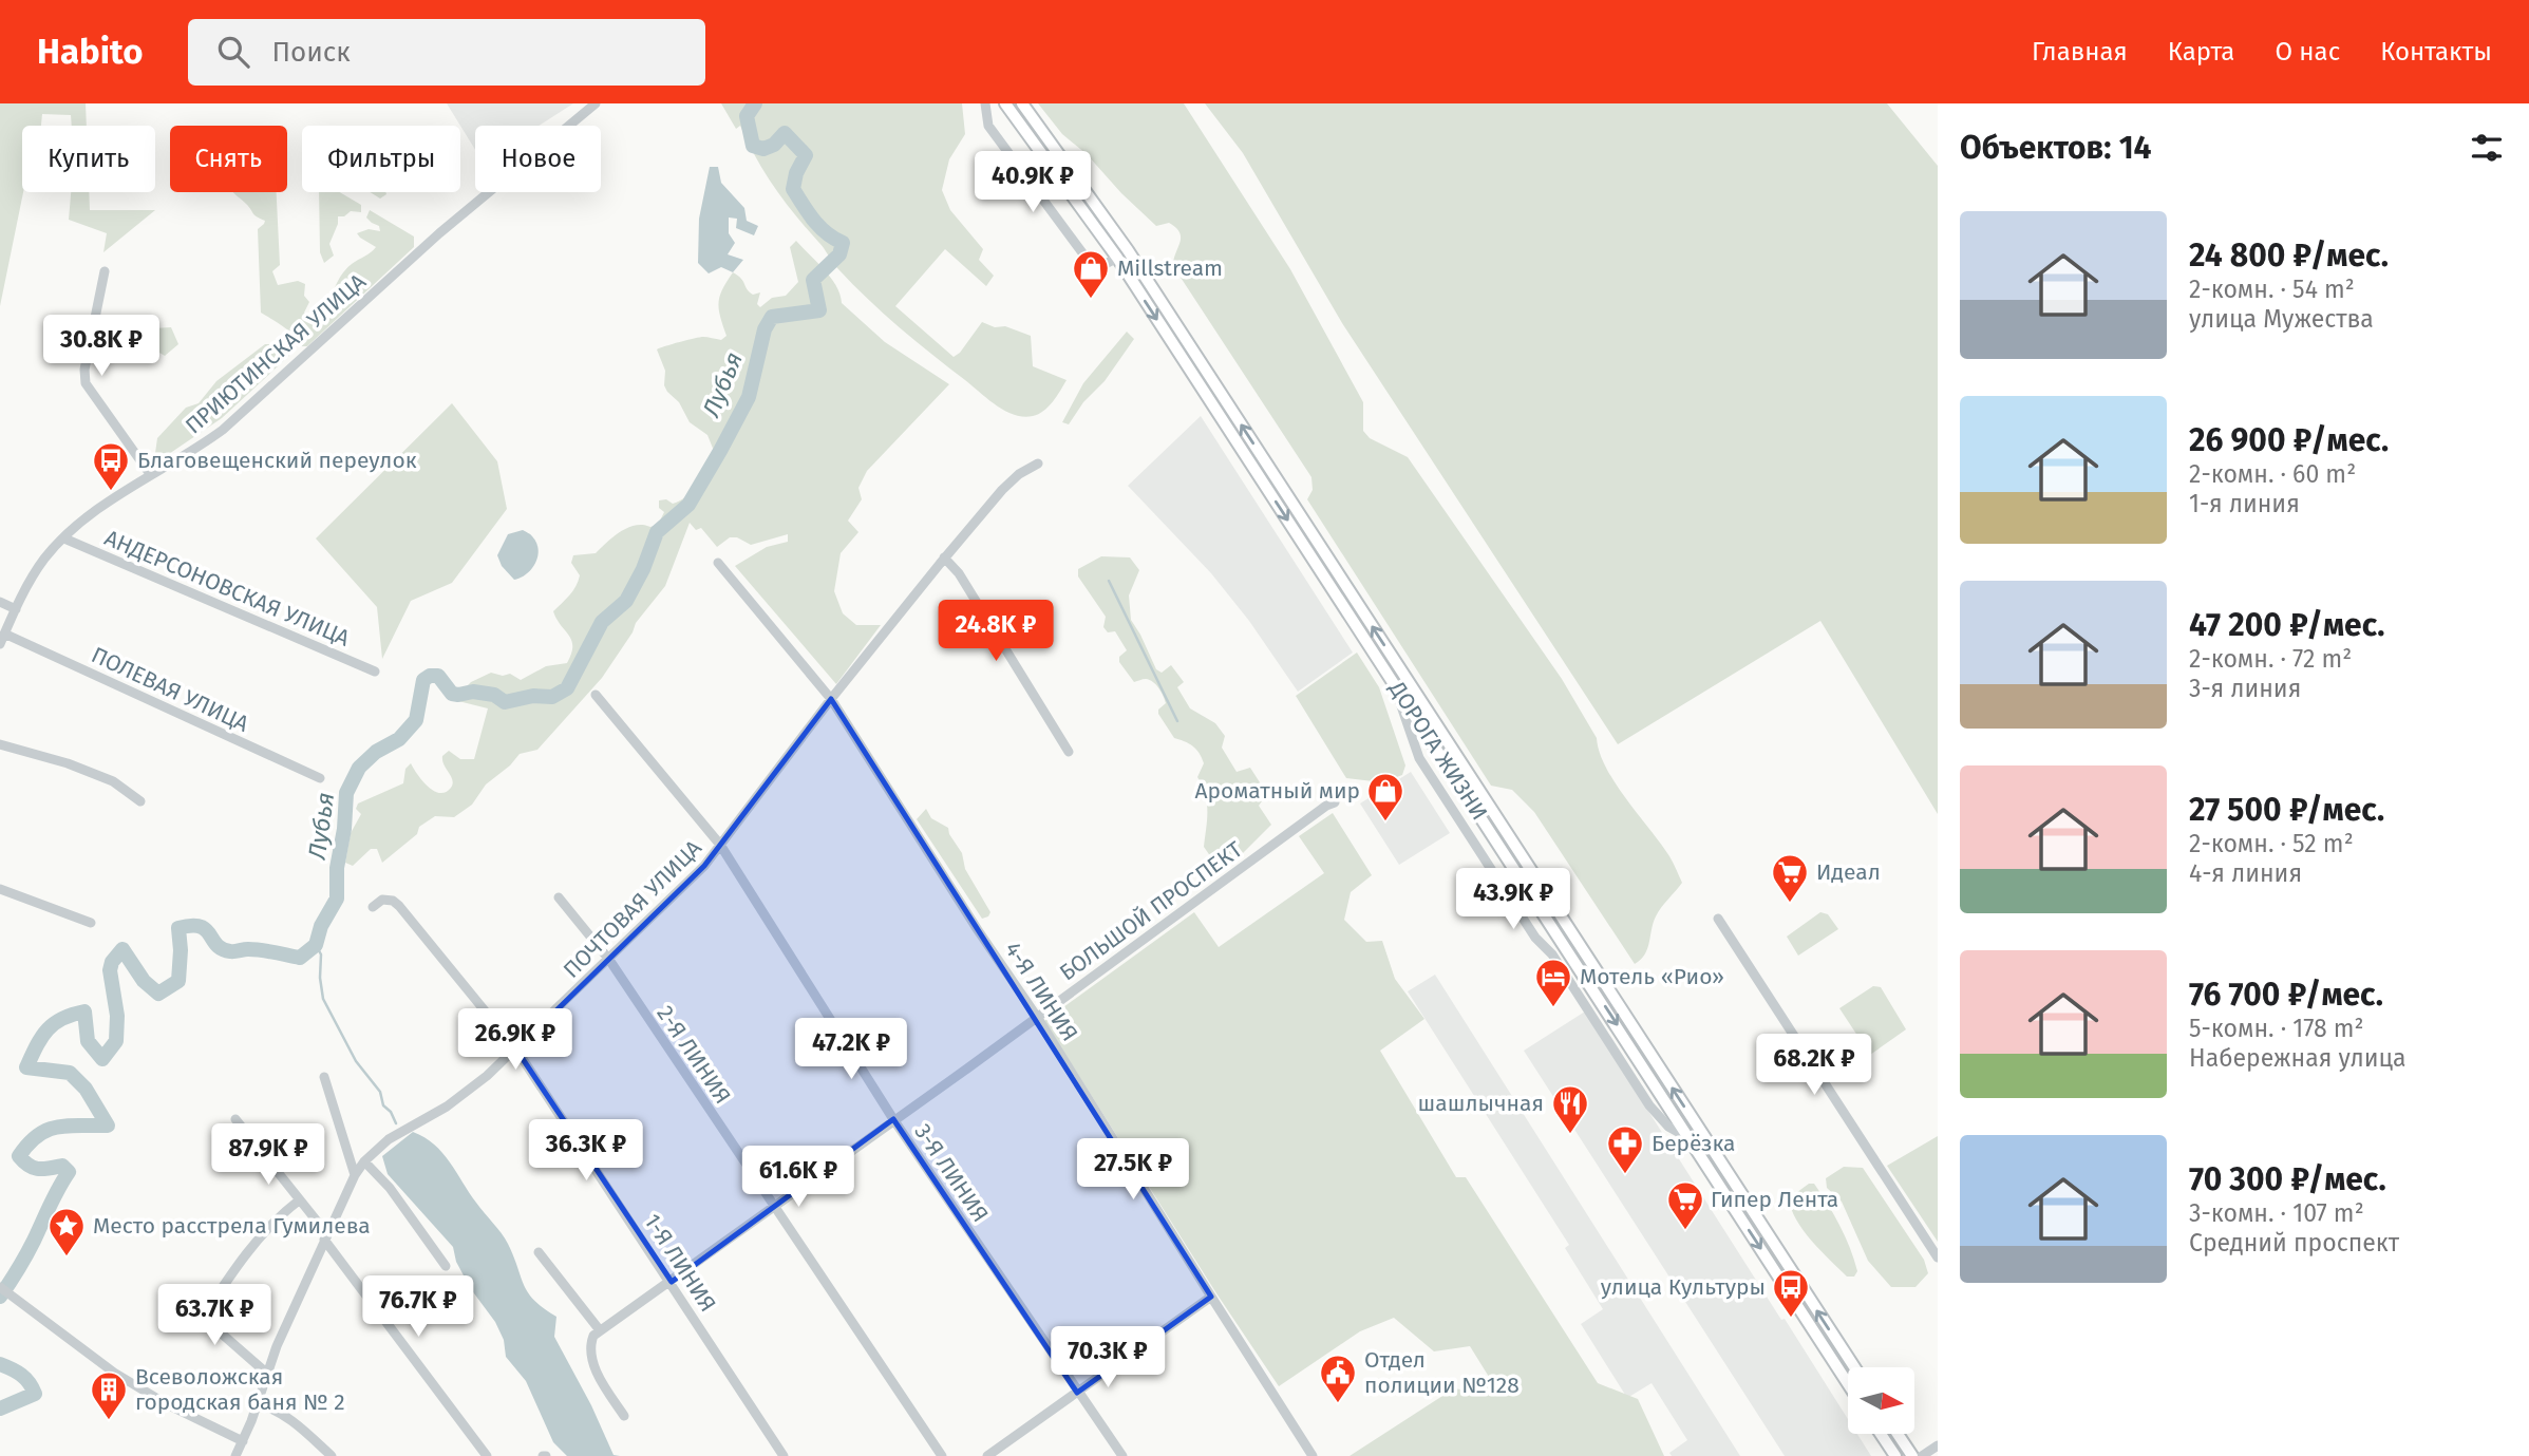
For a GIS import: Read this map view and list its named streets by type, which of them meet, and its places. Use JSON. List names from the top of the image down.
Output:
{
  "streets": {
    "main road": ["ДОРОГА ЖИЗНИ"],
    "street": [
      "ПРИЮТИНСКАЯ УЛИЦА",
      "АНДЕРСОНОВСКАЯ УЛИЦА",
      "ПОЛЕВАЯ УЛИЦА",
      "ПОЧТОВАЯ УЛИЦА",
      "БОЛЬШОЙ ПРОСПЕКТ",
      "4-Я ЛИНИЯ",
      "2-Я ЛИНИЯ",
      "3-Я ЛИНИЯ",
      "1-Я ЛИНИЯ"
    ]
  },
  "crossings": [
    ["ПРИЮТИНСКАЯ УЛИЦА", "АНДЕРСОНОВСКАЯ УЛИЦА"],
    ["ПРИЮТИНСКАЯ УЛИЦА", "ПОЛЕВАЯ УЛИЦА"],
    ["ПОЧТОВАЯ УЛИЦА", "4-Я ЛИНИЯ"],
    ["ПОЧТОВАЯ УЛИЦА", "2-Я ЛИНИЯ"],
    ["ПОЧТОВАЯ УЛИЦА", "3-Я ЛИНИЯ"],
    ["ПОЧТОВАЯ УЛИЦА", "1-Я ЛИНИЯ"],
    ["БОЛЬШОЙ ПРОСПЕКТ", "4-Я ЛИНИЯ"],
    ["БОЛЬШОЙ ПРОСПЕКТ", "2-Я ЛИНИЯ"],
    ["БОЛЬШОЙ ПРОСПЕКТ", "3-Я ЛИНИЯ"],
    ["БОЛЬШОЙ ПРОСПЕКТ", "1-Я ЛИНИЯ"]
  ],
  "water": ["Лубья"],
  "places": {
    "shop": ["Millstream", "Ароматный мир"],
    "bus stop": ["Благовещенский переулок", "улица Культуры"],
    "supermarket": ["Идеал", "Гипер Лента"],
    "hotel": ["Мотель «Рио»"],
    "restaurant": ["шашлычная"],
    "pharmacy": ["Берёзка"],
    "place": ["Место расстрела Гумилева"],
    "public building": ["Отдел полиции №128"],
    "building": ["Всеволожская городская баня № 2"]
  },
  "north": "right",
  "page": {
    "header": "Habito",
    "search": "Поиск",
    "nav": [
      "Главная",
      "Карта",
      "О нас",
      "Контакты"
    ],
    "heading": "Объектов: 14",
    "chip": [
      "Купить",
      "Снять",
      "Фильтры",
      "Новое"
    ],
    "price": [
      "40.9K ₽",
      "30.8K ₽",
      "24.8K ₽",
      "43.9K ₽",
      "26.9K ₽",
      "47.2K ₽",
      "68.2K ₽",
      "36.3K ₽",
      "87.9K ₽",
      "27.5K ₽",
      "61.6K ₽",
      "76.7K ₽",
      "63.7K ₽",
      "70.3K ₽"
    ],
    "list": [
      {
        "name": "24 800 ₽/мес.",
        "note": "2-комн. · 54 m² · улица Мужества"
      },
      {
        "name": "26 900 ₽/мес.",
        "note": "2-комн. · 60 m² · 1-я линия"
      },
      {
        "name": "47 200 ₽/мес.",
        "note": "2-комн. · 72 m² · 3-я линия"
      },
      {
        "name": "27 500 ₽/мес.",
        "note": "2-комн. · 52 m² · 4-я линия"
      },
      {
        "name": "76 700 ₽/мес.",
        "note": "5-комн. · 178 m² · Набережная улица"
      },
      {
        "name": "70 300 ₽/мес.",
        "note": "3-комн. · 107 m² · Средний проспект"
      }
    ]
  }
}
